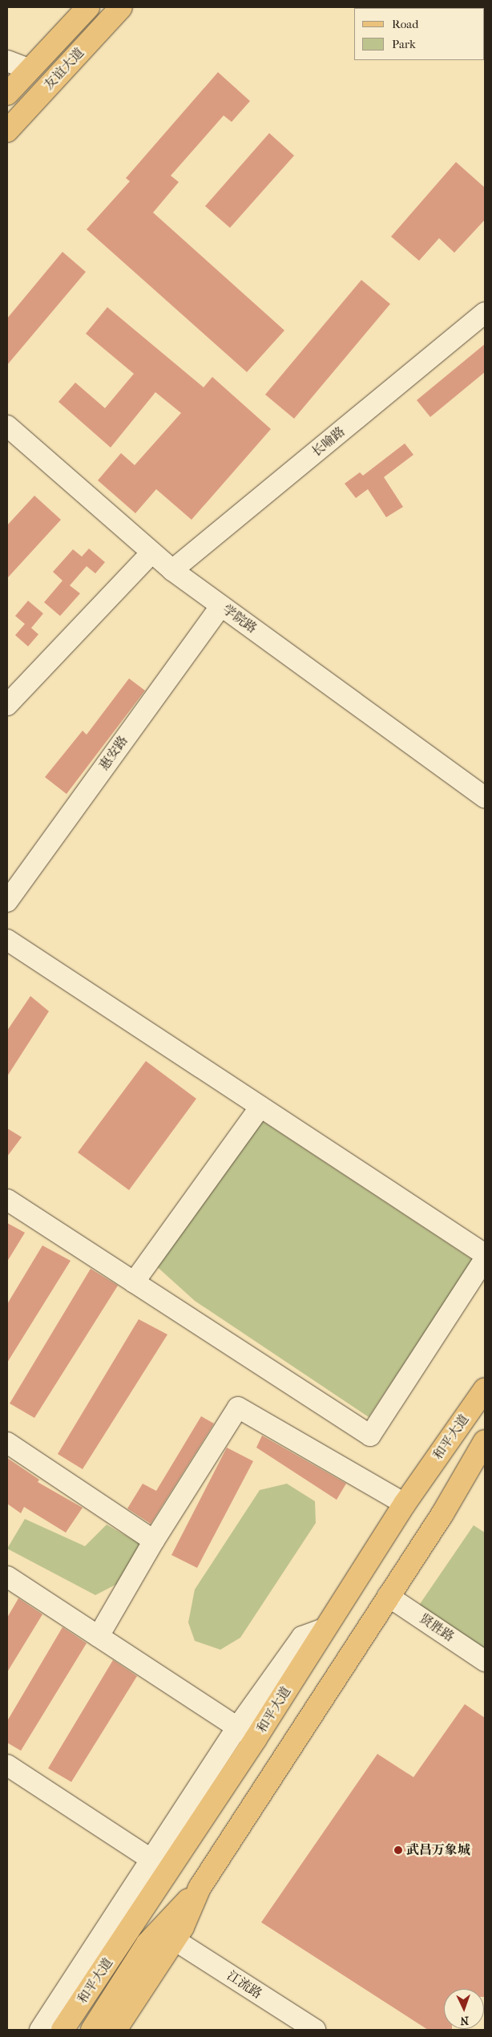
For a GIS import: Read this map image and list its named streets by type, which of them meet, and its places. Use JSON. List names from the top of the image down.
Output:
{
  "streets": {
    "main road": ["友谊大道", "和平大道"],
    "street": [
      "长喻路",
      "学院路",
      "惠安路",
      "贤胜路",
      "江流路"
    ]
  },
  "crossings": [
    ["长喻路", "学院路"],
    ["学院路", "惠安路"]
  ],
  "places": ["武昌万象城"],
  "legend": ["Road", "Park"],
  "north": "bottom"
}
